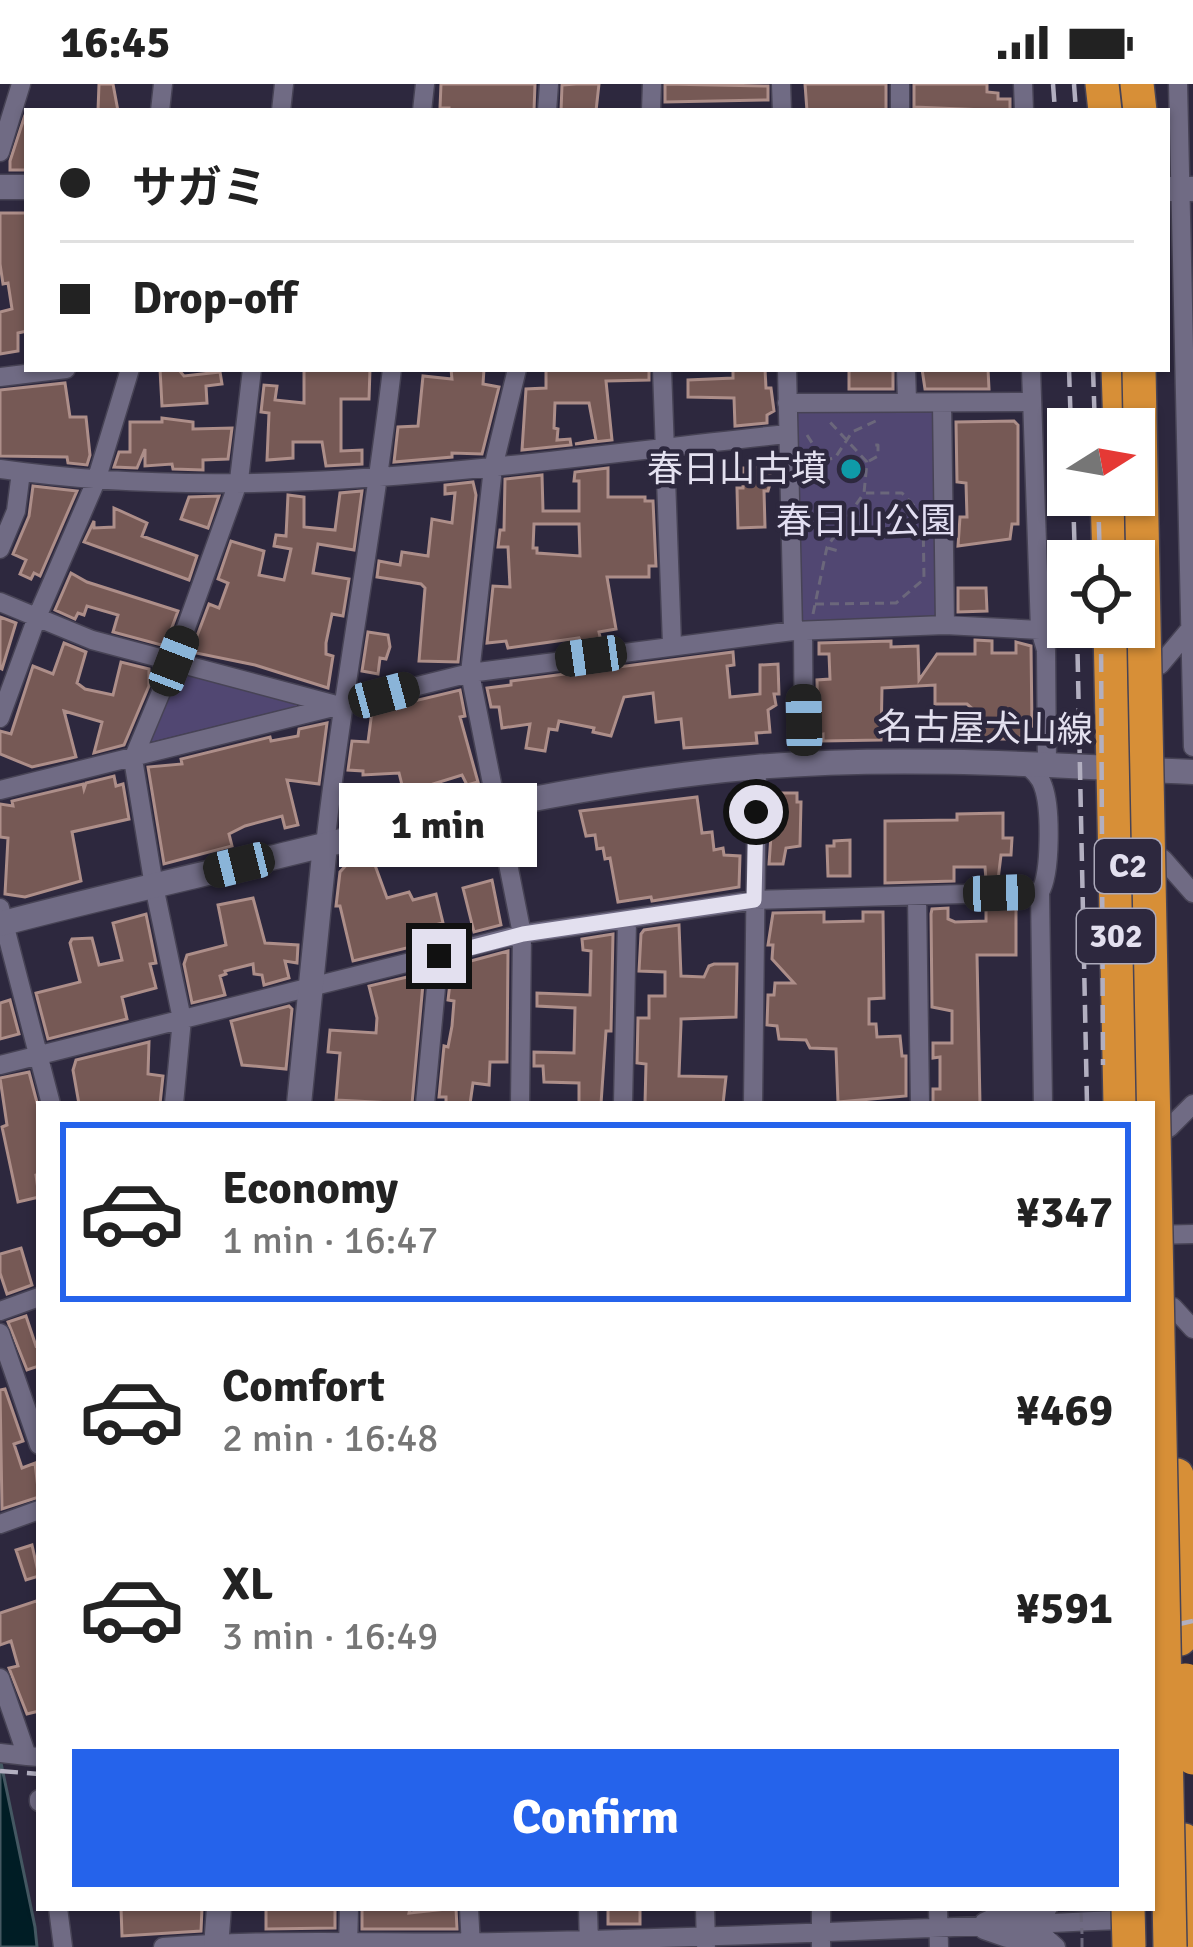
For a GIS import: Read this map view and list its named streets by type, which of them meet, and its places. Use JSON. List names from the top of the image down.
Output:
{
  "streets": {
    "highway": ["C2", "302"],
    "main road": ["名古屋犬山線"]
  },
  "crossings": [
    ["名古屋犬山線", "302"]
  ],
  "parks": ["春日山公園"],
  "places": ["春日山古墳"],
  "north": "right",
  "page": {
    "status": "16:45",
    "banner": ["サガミ", "Drop-off"],
    "bubble": "1 min",
    "list": [
      {
        "name": "Economy",
        "note": "1 min · 16:47",
        "value": "¥347"
      },
      {
        "name": "Comfort",
        "note": "2 min · 16:48",
        "value": "¥469"
      },
      {
        "name": "XL",
        "note": "3 min · 16:49",
        "value": "¥591"
      }
    ],
    "buttons": "Confirm"
  }
}
